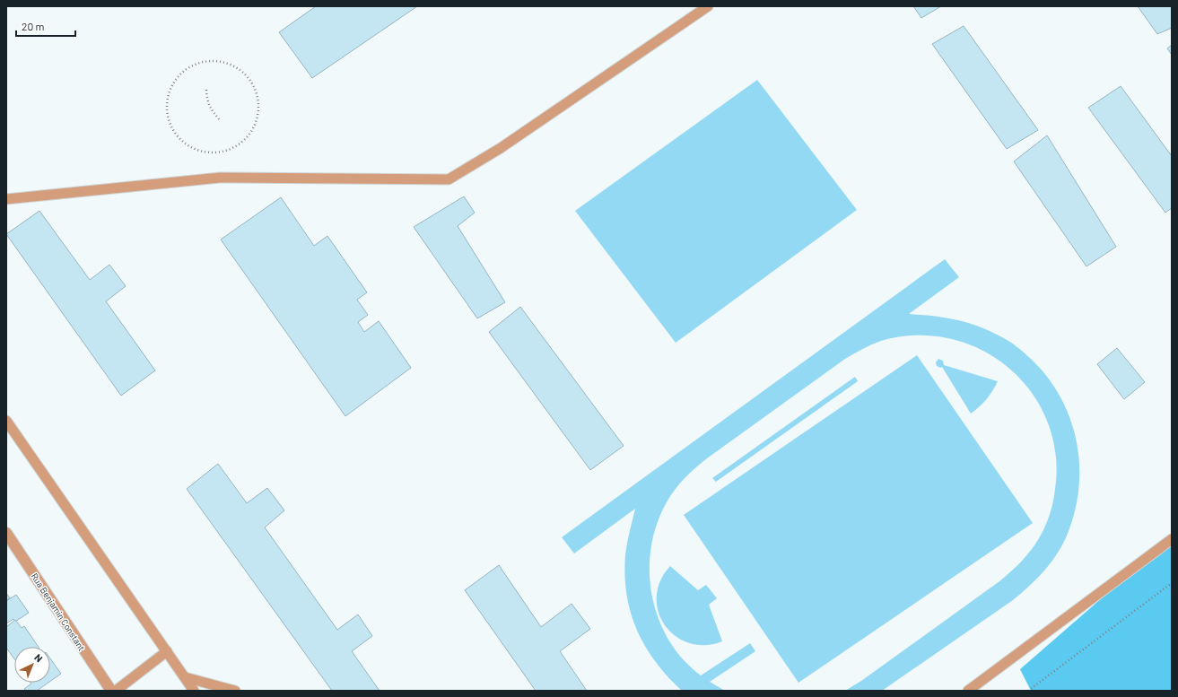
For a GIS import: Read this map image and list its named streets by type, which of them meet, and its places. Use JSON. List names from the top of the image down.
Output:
{
  "streets": {
    "street": ["Rua Benjamin Constant"]
  },
  "scale_bar": "20 m",
  "north": "top right"
}
